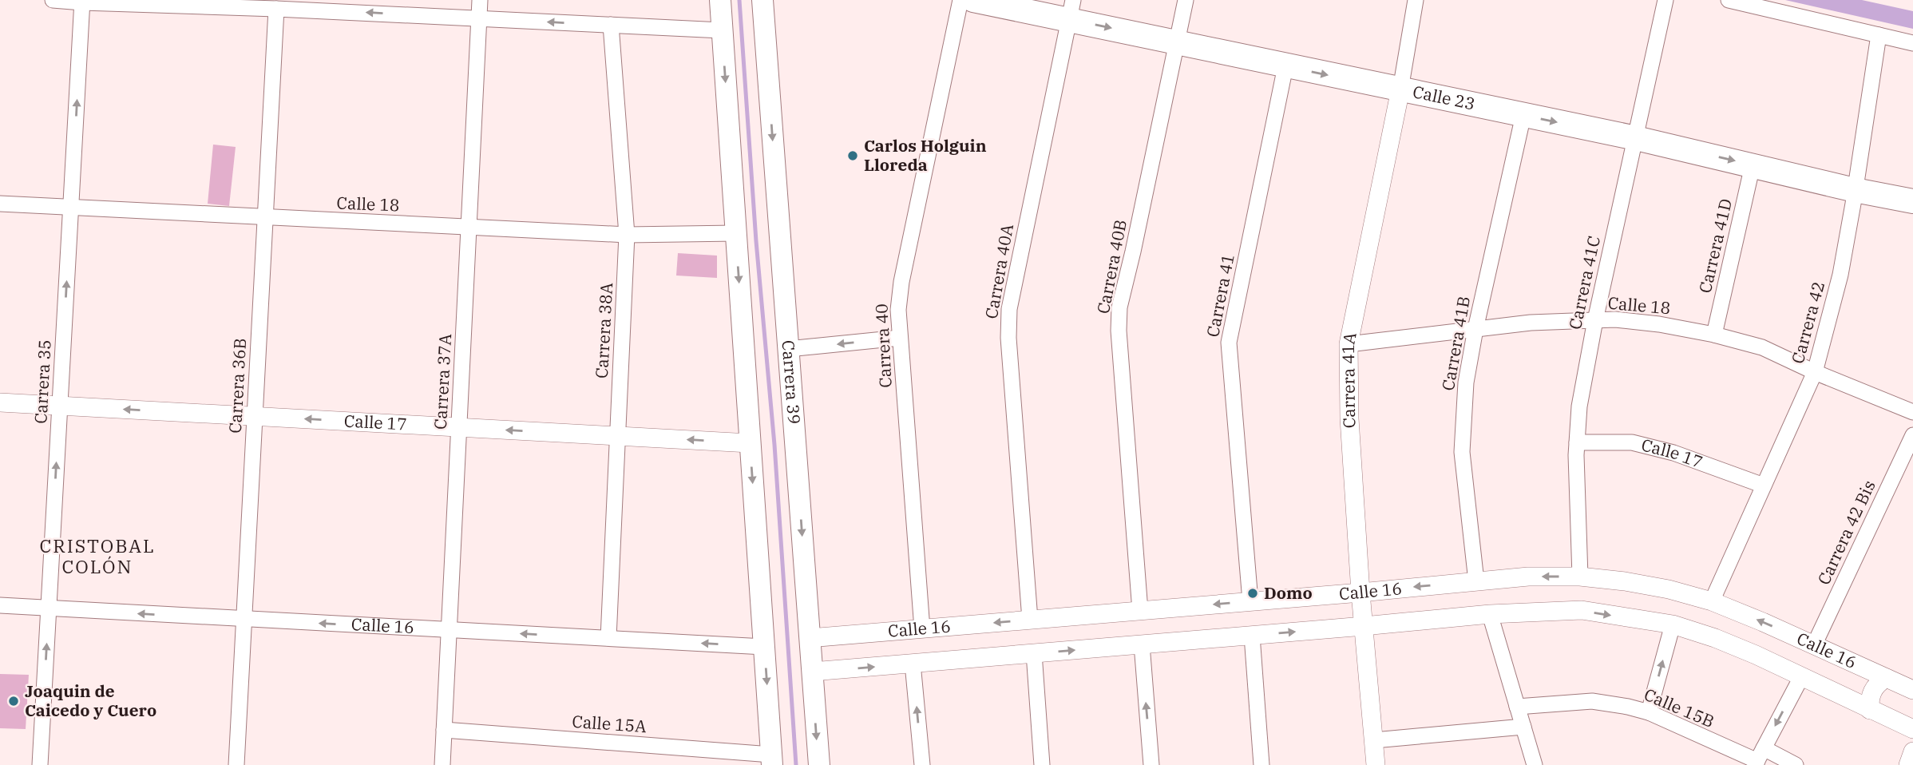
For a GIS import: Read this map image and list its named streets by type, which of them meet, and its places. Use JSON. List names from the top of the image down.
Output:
{
  "streets": {
    "main road": ["Calle 23", "Carrera 39"],
    "street": [
      "Calle 18",
      "Carrera 41D",
      "Carrera 40B",
      "Carrera 40A",
      "Carrera 41C",
      "Carrera 41",
      "Carrera 42",
      "Carrera 38A",
      "Carrera 41B",
      "Carrera 40",
      "Carrera 41A",
      "Carrera 35",
      "Carrera 37A",
      "Carrera 36B",
      "Calle 17",
      "Carrera 42 Bis",
      "Calle 16",
      "Calle 15B",
      "Calle 15A"
    ]
  },
  "crossings": [
    ["Calle 23", "Carrera 41D"],
    ["Calle 23", "Carrera 40B"],
    ["Calle 23", "Carrera 40A"],
    ["Calle 23", "Carrera 41C"],
    ["Calle 23", "Carrera 41"],
    ["Calle 23", "Carrera 42"],
    ["Calle 23", "Carrera 41B"],
    ["Calle 23", "Carrera 41A"],
    ["Calle 18", "Carrera 41D"],
    ["Calle 18", "Carrera 41C"],
    ["Calle 18", "Carrera 42"],
    ["Calle 18", "Carrera 38A"],
    ["Calle 18", "Carrera 41B"],
    ["Calle 18", "Carrera 41A"],
    ["Calle 18", "Carrera 35"],
    ["Calle 18", "Carrera 37A"],
    ["Calle 18", "Carrera 36B"],
    ["Carrera 40B", "Calle 16"],
    ["Carrera 40A", "Calle 16"],
    ["Carrera 41C", "Calle 17"],
    ["Carrera 41C", "Calle 16"],
    ["Carrera 41", "Calle 16"],
    ["Carrera 42", "Calle 17"],
    ["Carrera 42", "Calle 16"],
    ["Carrera 38A", "Calle 17"],
    ["Carrera 38A", "Calle 16"],
    ["Carrera 41B", "Calle 16"],
    ["Carrera 40", "Calle 16"],
    ["Carrera 41A", "Calle 16"],
    ["Carrera 35", "Calle 17"],
    ["Carrera 35", "Calle 16"],
    ["Carrera 37A", "Calle 17"],
    ["Carrera 37A", "Calle 16"],
    ["Carrera 37A", "Calle 15A"],
    ["Carrera 39", "Calle 16"],
    ["Carrera 36B", "Calle 17"],
    ["Carrera 36B", "Calle 16"],
    ["Carrera 42 Bis", "Calle 16"]
  ],
  "one_way": ["Calle 23", "Carrera 35", "Calle 17"],
  "districts": ["CRISTOBAL COLÓN"],
  "places": ["Carlos Holguin Lloreda", "Domo", "Joaquin de Caicedo y Cuero"]
}
